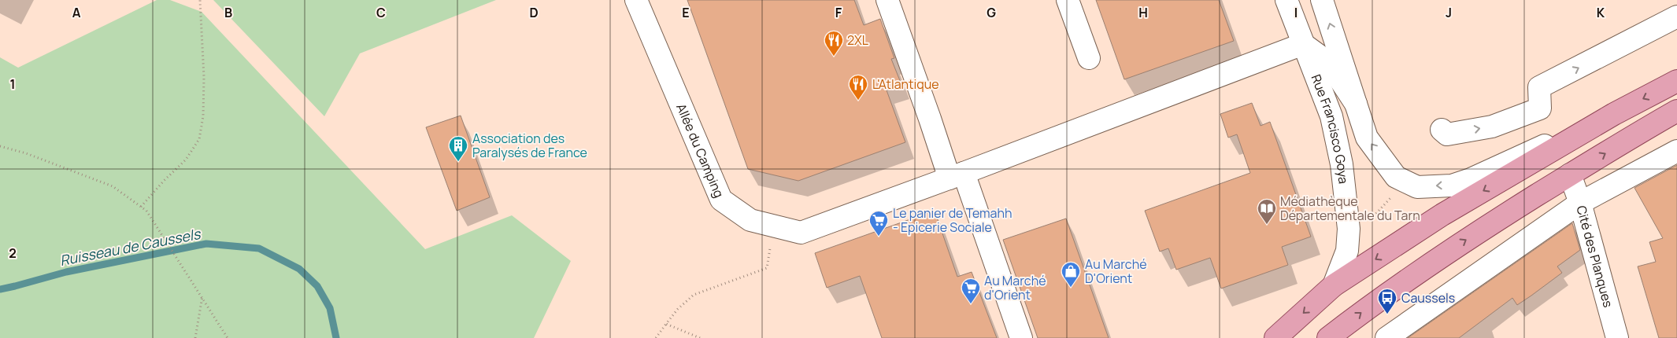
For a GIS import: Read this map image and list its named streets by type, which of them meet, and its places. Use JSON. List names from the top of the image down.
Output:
{
  "streets": {
    "street": ["Rue Francisco Goya", "Allée du Camping", "Cité des Planques"]
  },
  "crossings": [
    ["Rue Francisco Goya", "Allée du Camping"]
  ],
  "water": ["Ruisseau de Caussels"],
  "places": {
    "restaurant": ["2XL", "L'Atlantique"],
    "building": ["Association des Paralysés de France"],
    "library": ["Médiathèque Départementale du Tarn"],
    "supermarket": ["Le panier de Temahh - Epicerie Sociale", "Au Marché d'Orient"],
    "shop": ["Au Marché D'Orient"],
    "bus stop": ["Caussels"]
  },
  "grid": {
    "columns": [
      "A",
      "B",
      "C",
      "D",
      "E",
      "F",
      "G",
      "H",
      "I",
      "J",
      "K"
    ],
    "rows": ["1", "2"]
  }
}
